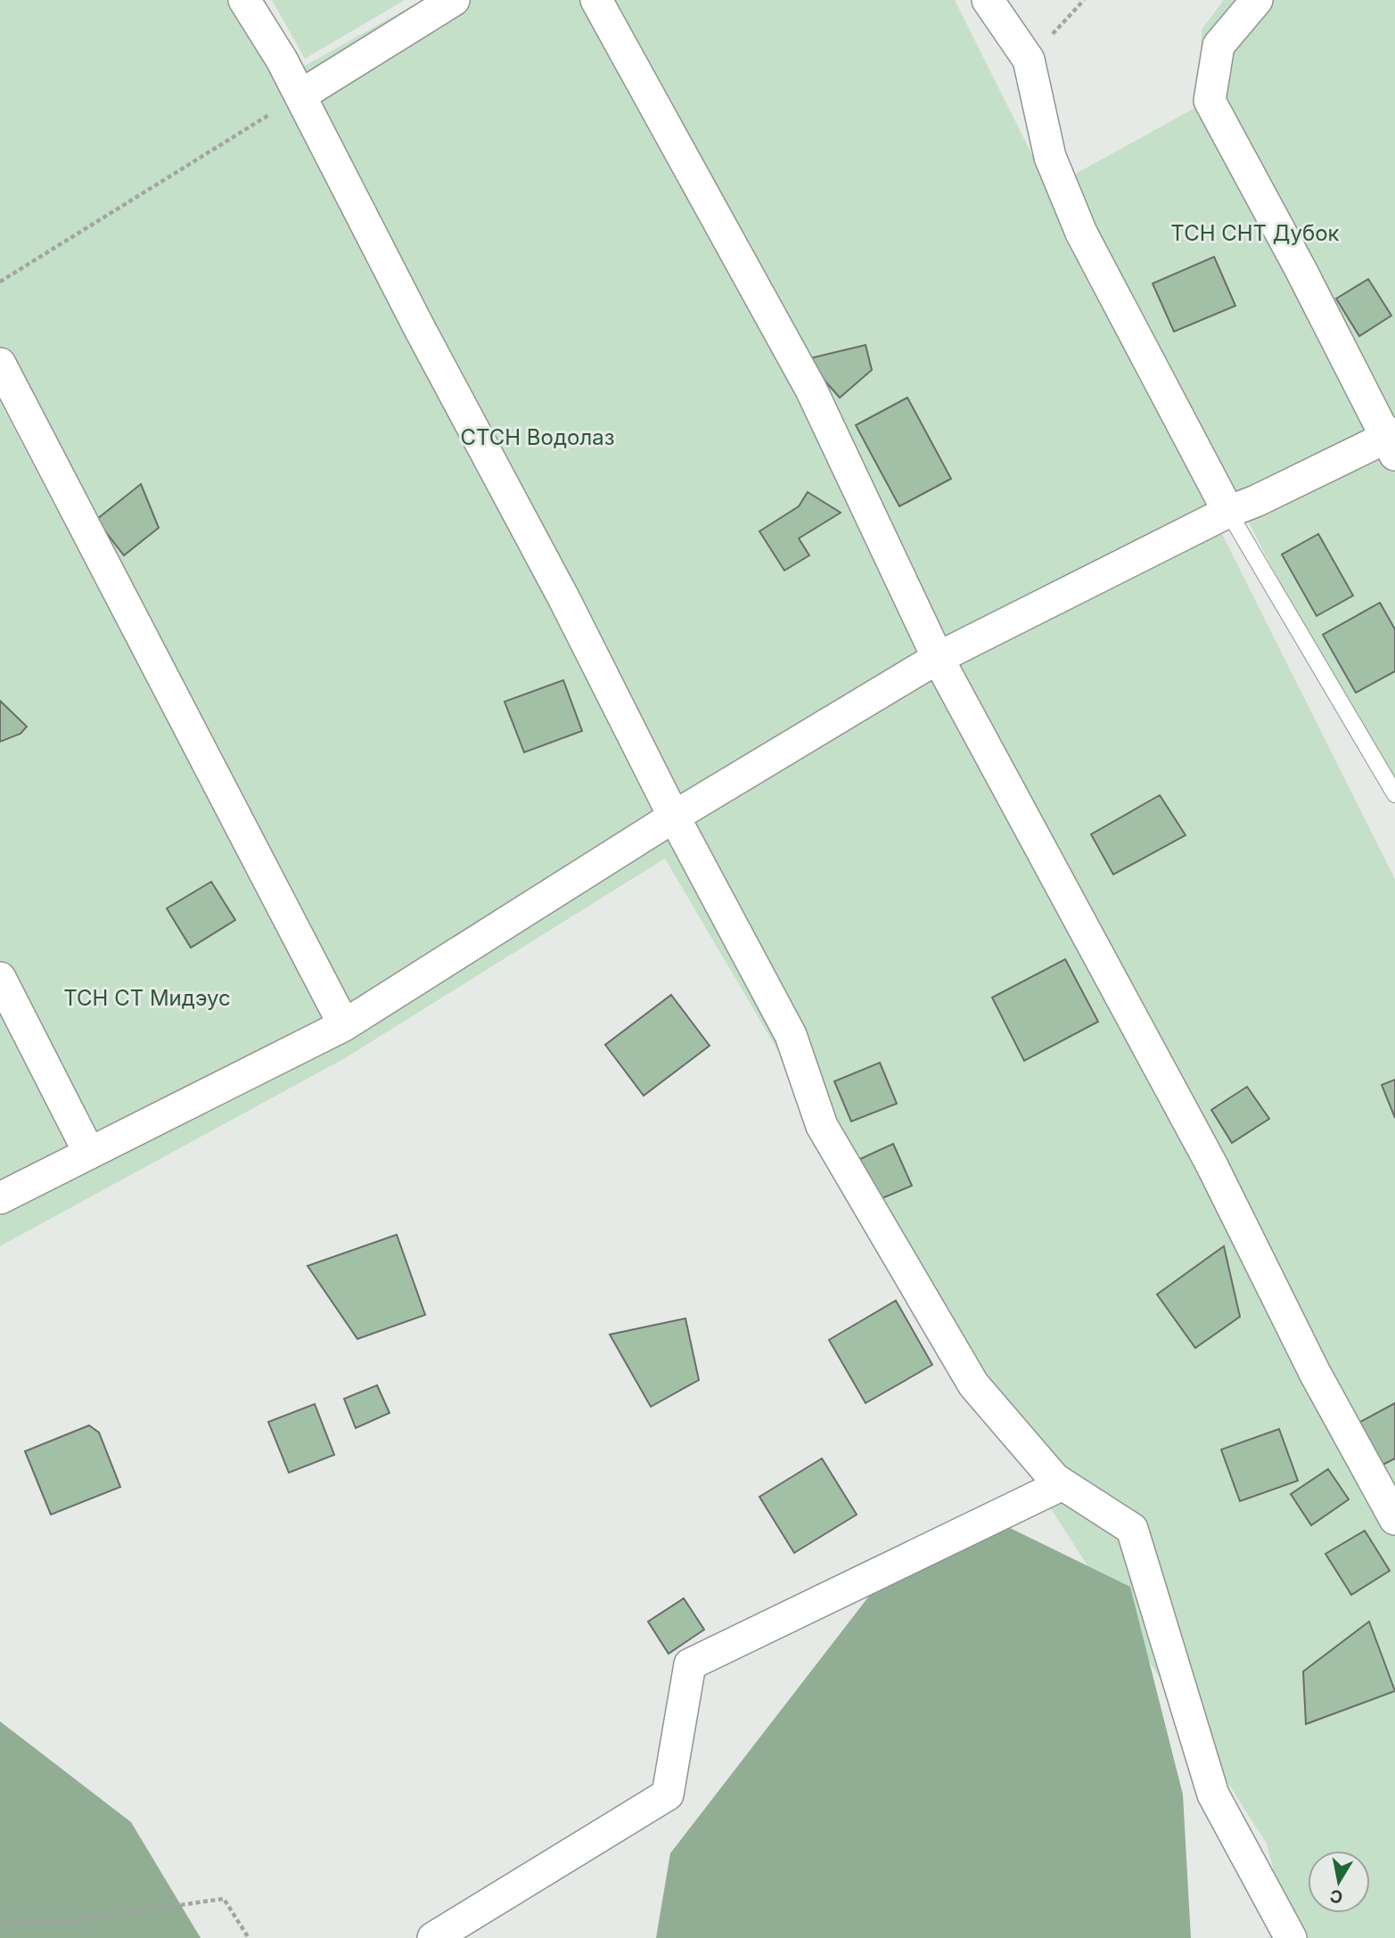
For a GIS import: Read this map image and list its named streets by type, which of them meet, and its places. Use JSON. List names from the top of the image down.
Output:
{
  "parks": ["ТСН СНТ Дубок", "СТСН Водолаз", "ТСН СТ Мидэус"],
  "north": "bottom"
}
